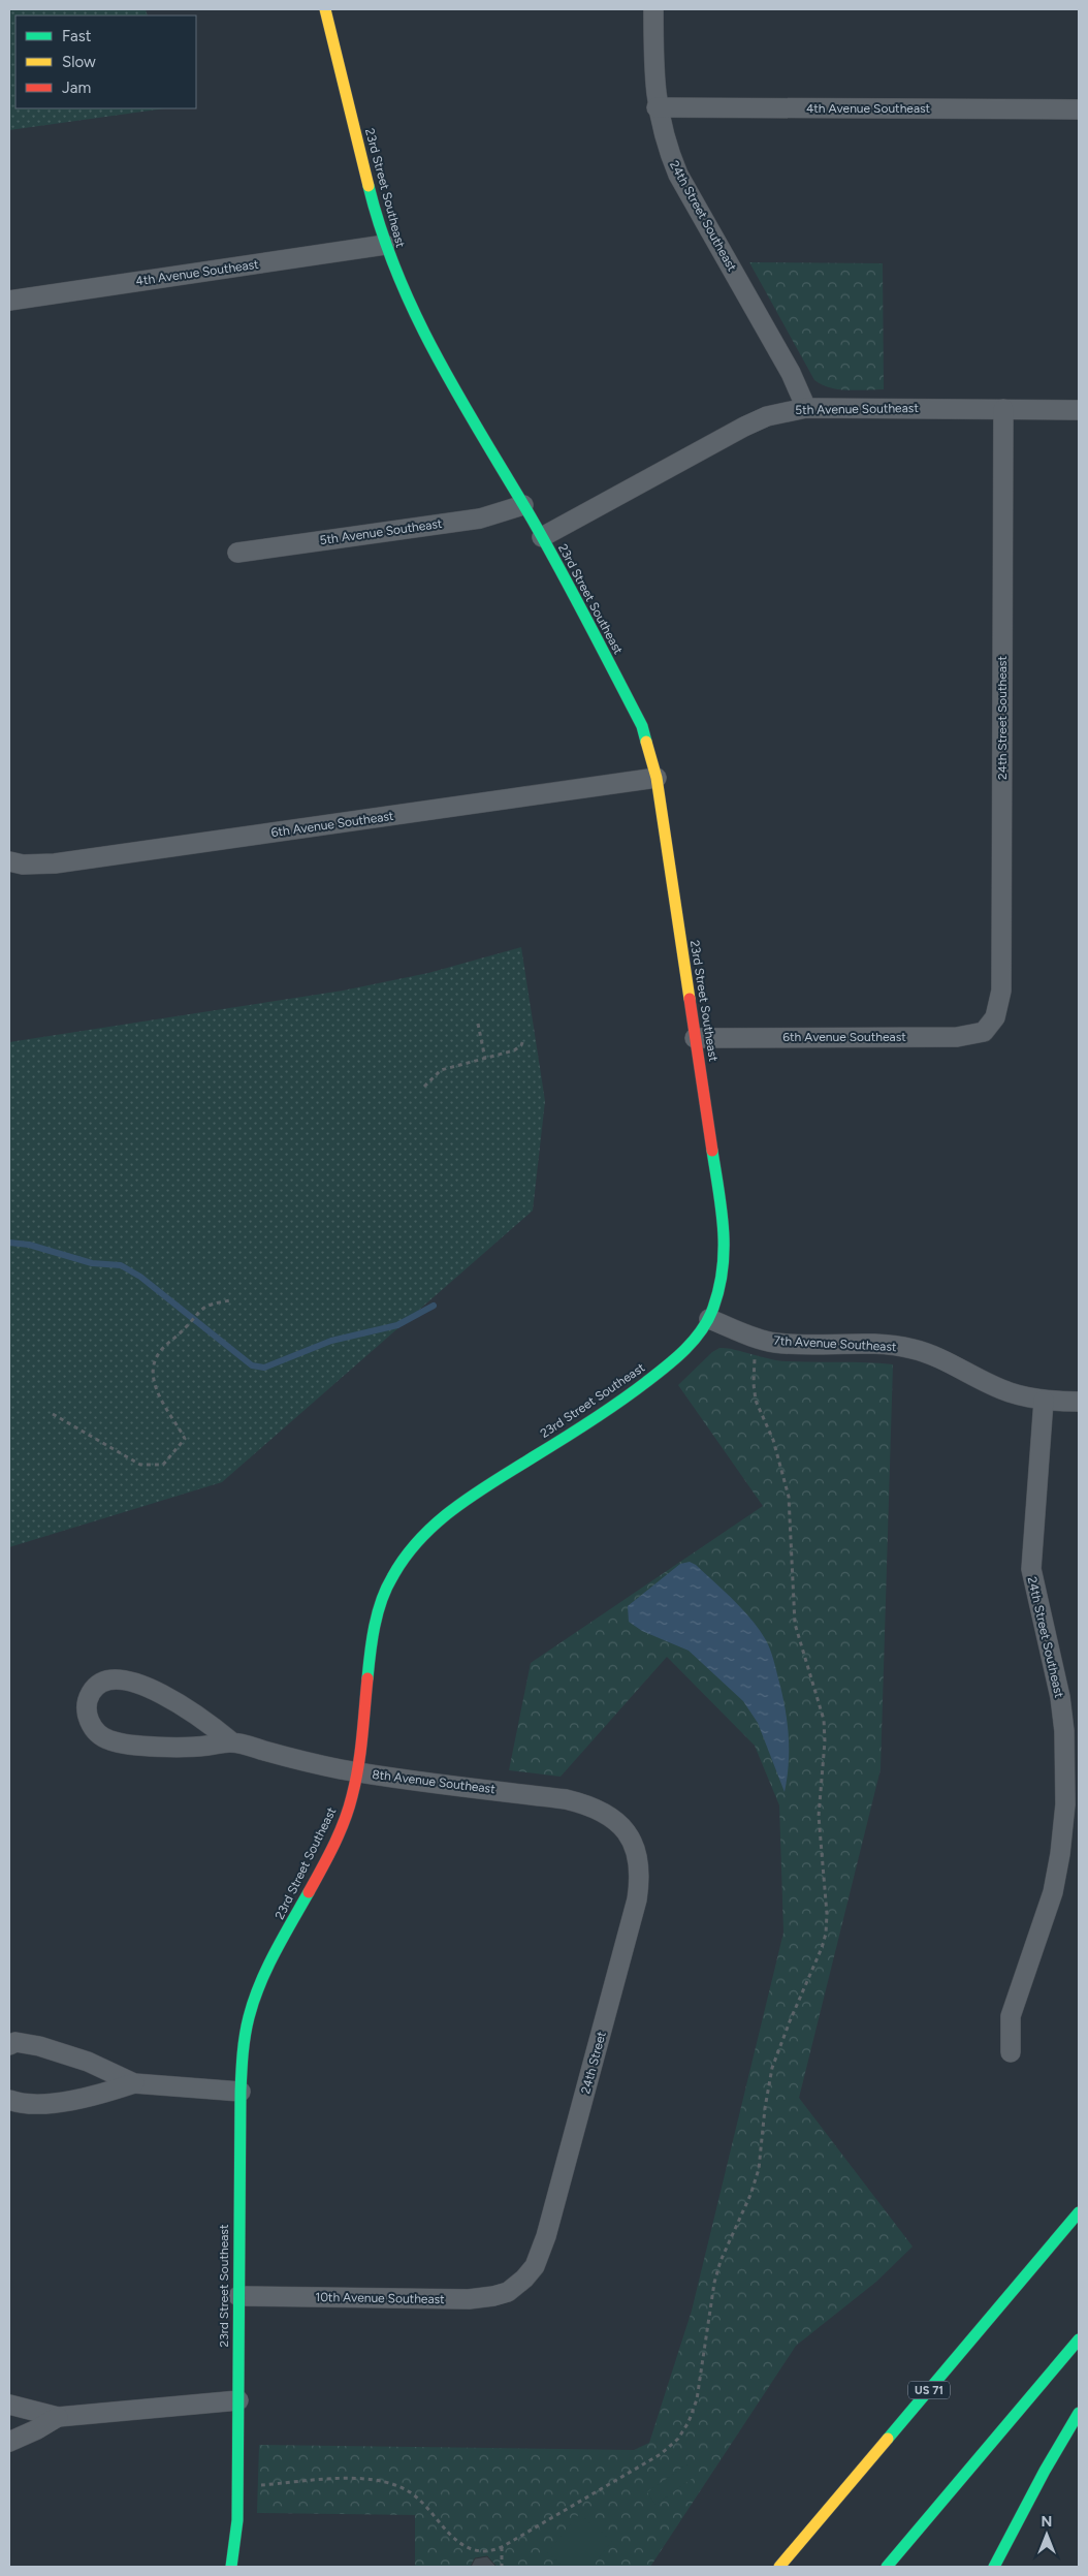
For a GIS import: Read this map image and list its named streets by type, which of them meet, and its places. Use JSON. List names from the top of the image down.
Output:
{
  "streets": {
    "main road": ["23rd Street Southeast", "US 71"],
    "street": [
      "4th Avenue Southeast",
      "24th Street Southeast",
      "5th Avenue Southeast",
      "6th Avenue Southeast",
      "7th Avenue Southeast",
      "8th Avenue Southeast",
      "24th Street",
      "10th Avenue Southeast"
    ]
  },
  "crossings": [
    ["4th Avenue Southeast", "23rd Street Southeast"],
    ["4th Avenue Southeast", "24th Street Southeast"],
    ["23rd Street Southeast", "5th Avenue Southeast"],
    ["23rd Street Southeast", "6th Avenue Southeast"],
    ["23rd Street Southeast", "7th Avenue Southeast"],
    ["23rd Street Southeast", "8th Avenue Southeast"],
    ["23rd Street Southeast", "10th Avenue Southeast"],
    ["24th Street Southeast", "5th Avenue Southeast"],
    ["24th Street Southeast", "6th Avenue Southeast"],
    ["24th Street Southeast", "7th Avenue Southeast"],
    ["8th Avenue Southeast", "24th Street"],
    ["24th Street", "10th Avenue Southeast"]
  ],
  "legend": ["Fast", "Slow", "Jam"],
  "north": "top"
}
